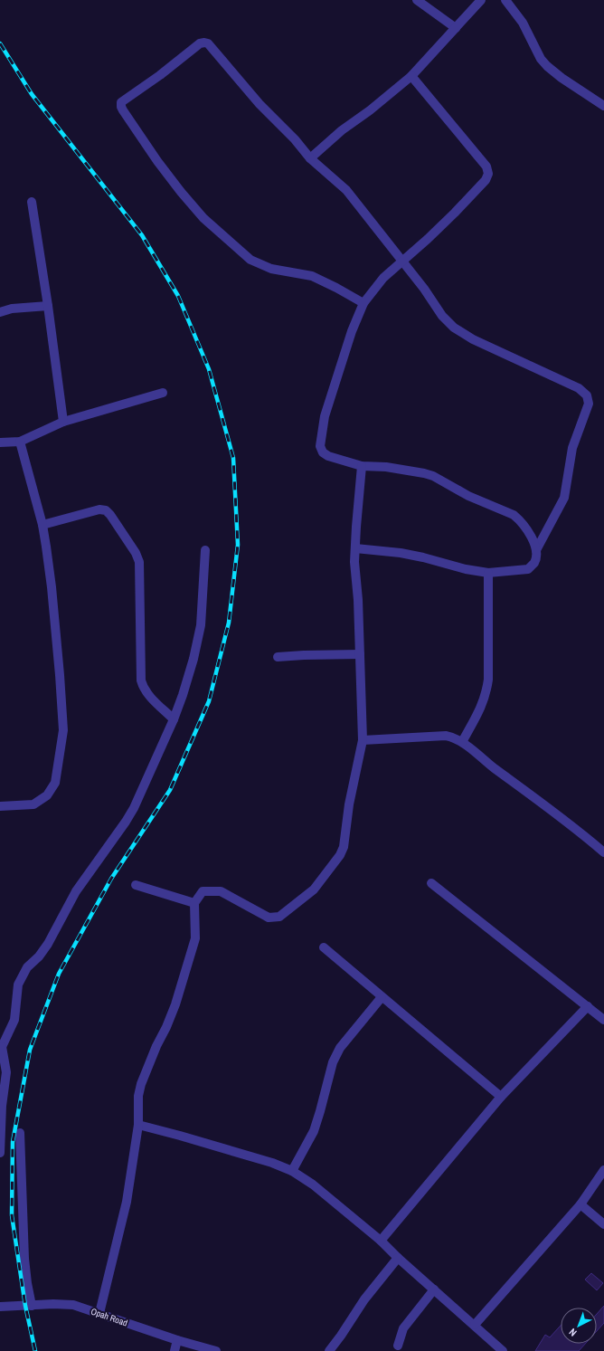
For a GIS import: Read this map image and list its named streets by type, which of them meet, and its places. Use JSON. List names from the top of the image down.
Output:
{
  "streets": {
    "street": ["Opah Road"]
  },
  "north": "bottom left"
}
